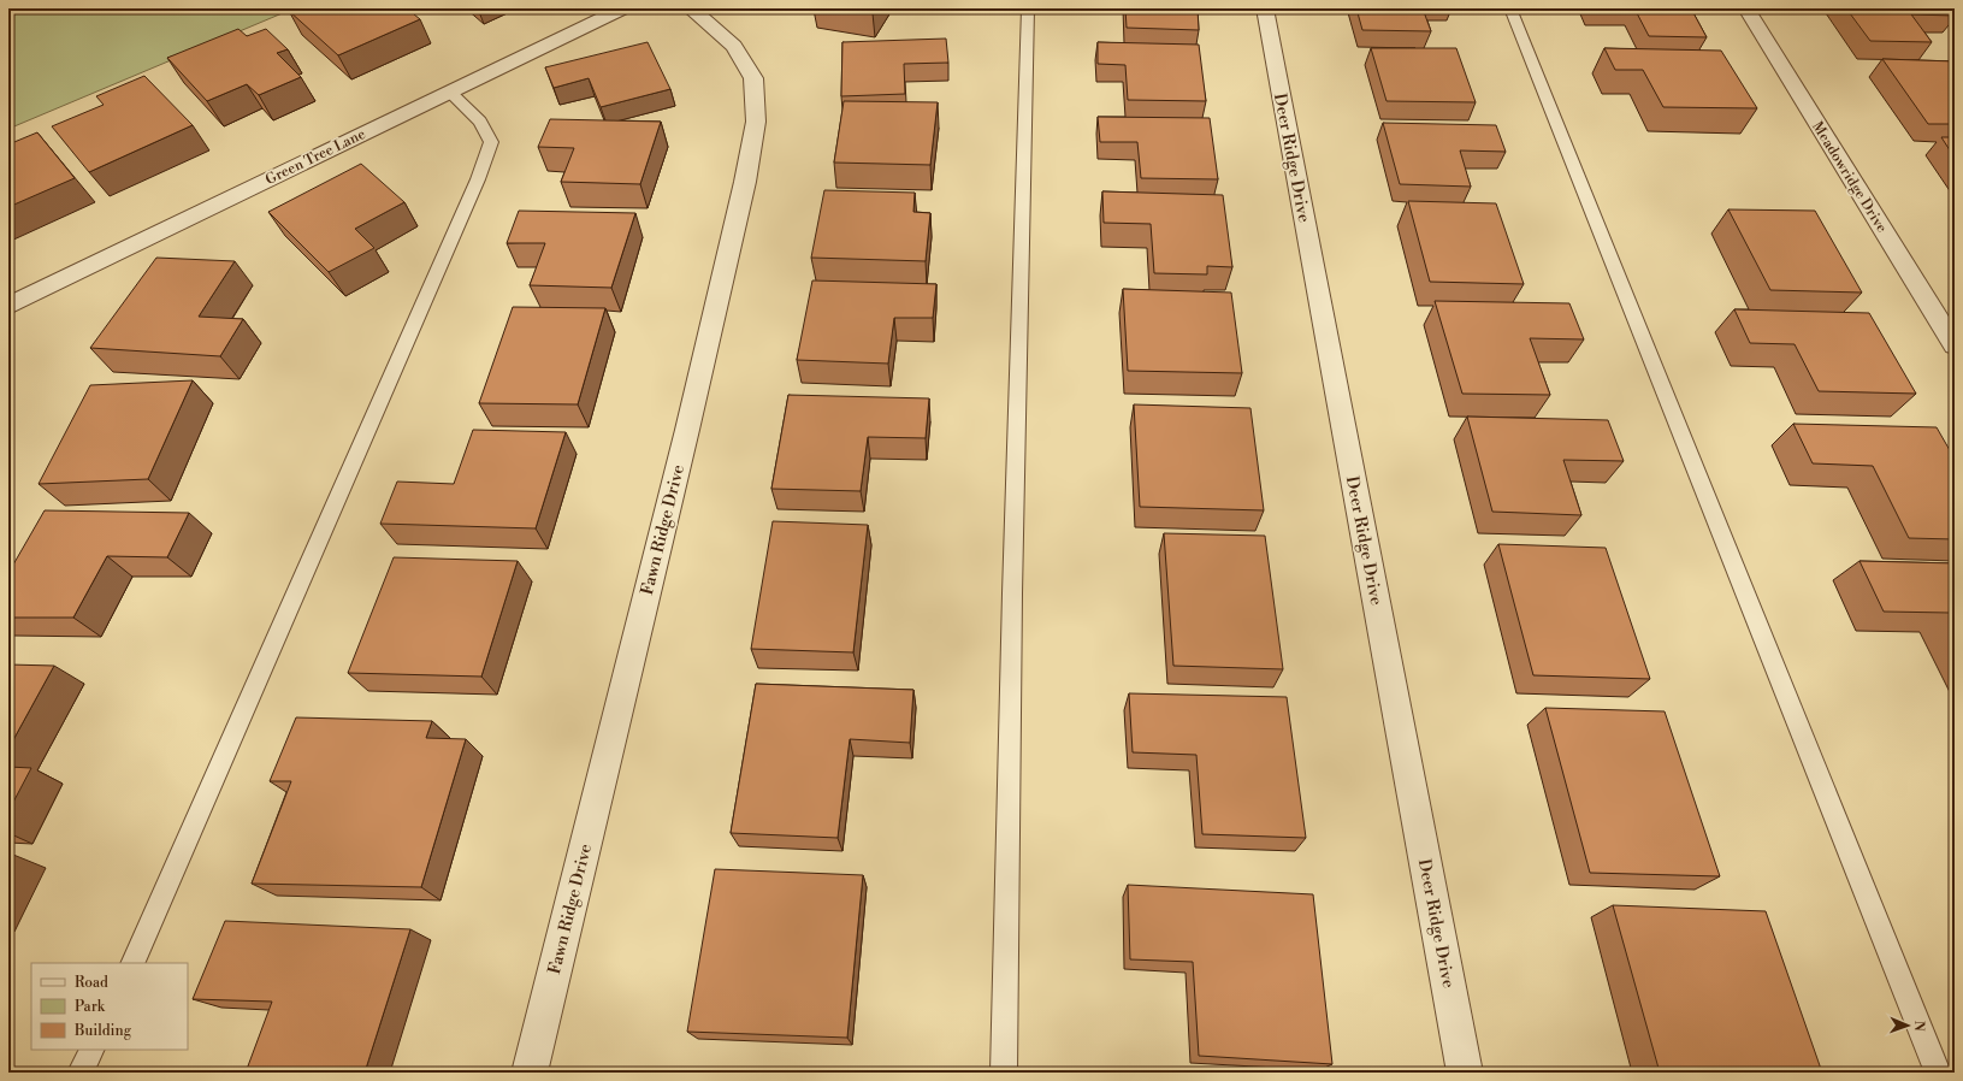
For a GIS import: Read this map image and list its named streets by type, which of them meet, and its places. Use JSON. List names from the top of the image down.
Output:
{
  "streets": {
    "street": [
      "Green Tree Lane",
      "Deer Ridge Drive",
      "Meadowridge Drive",
      "Fawn Ridge Drive"
    ]
  },
  "legend": ["Road", "Park", "Building"],
  "north": "right"
}
